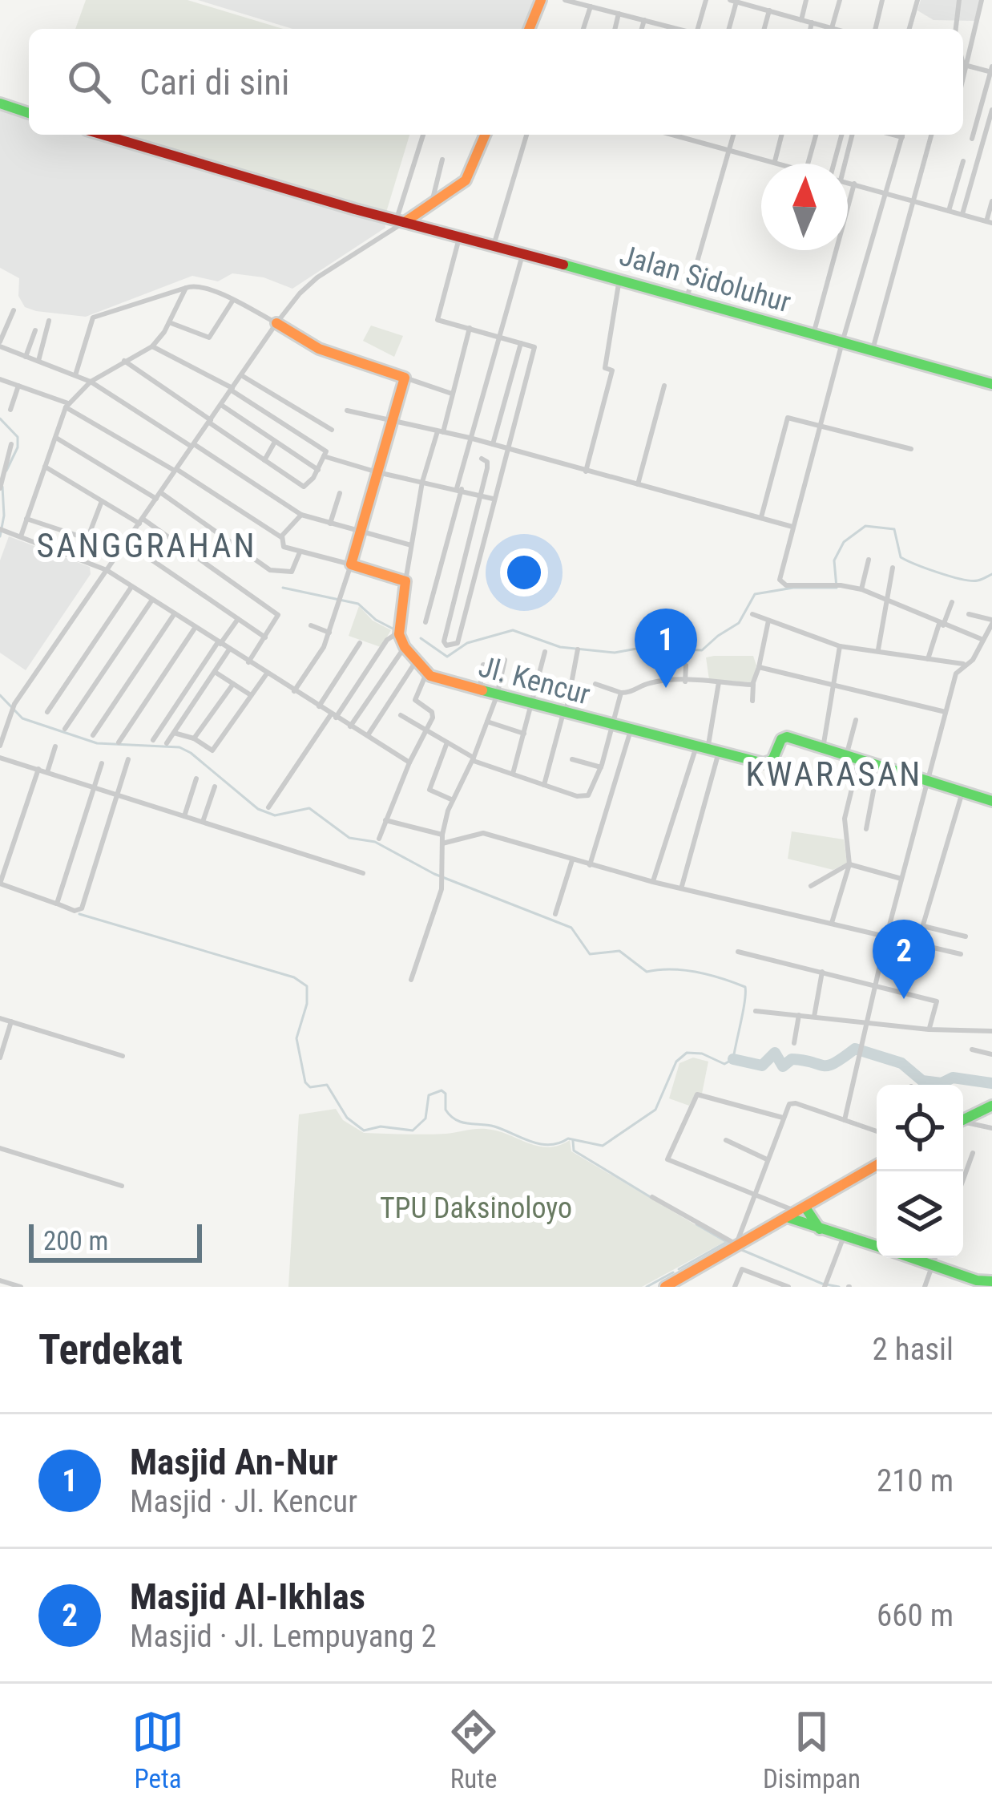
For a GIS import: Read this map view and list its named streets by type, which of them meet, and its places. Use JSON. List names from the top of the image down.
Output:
{
  "streets": {
    "street": ["Jalan Sidoluhur", "Jl. Kencur"]
  },
  "districts": ["SANGGRAHAN", "KWARASAN"],
  "parks": ["TPU Daksinoloyo"],
  "scale_bar": "200 m",
  "north": "top",
  "page": {
    "search": "Cari di sini",
    "pins": ["1", "2"],
    "scale": "200 m",
    "heading": ["Terdekat", "2 hasil"],
    "list": [
      {
        "mark": "1",
        "name": "Masjid An-Nur",
        "note": "Masjid · Jl. Kencur",
        "value": "210 m"
      },
      {
        "mark": "2",
        "name": "Masjid Al-Ikhlas",
        "note": "Masjid · Jl. Lempuyang 2",
        "value": "660 m"
      }
    ],
    "nav": ["Peta", "Rute", "Disimpan"]
  }
}
